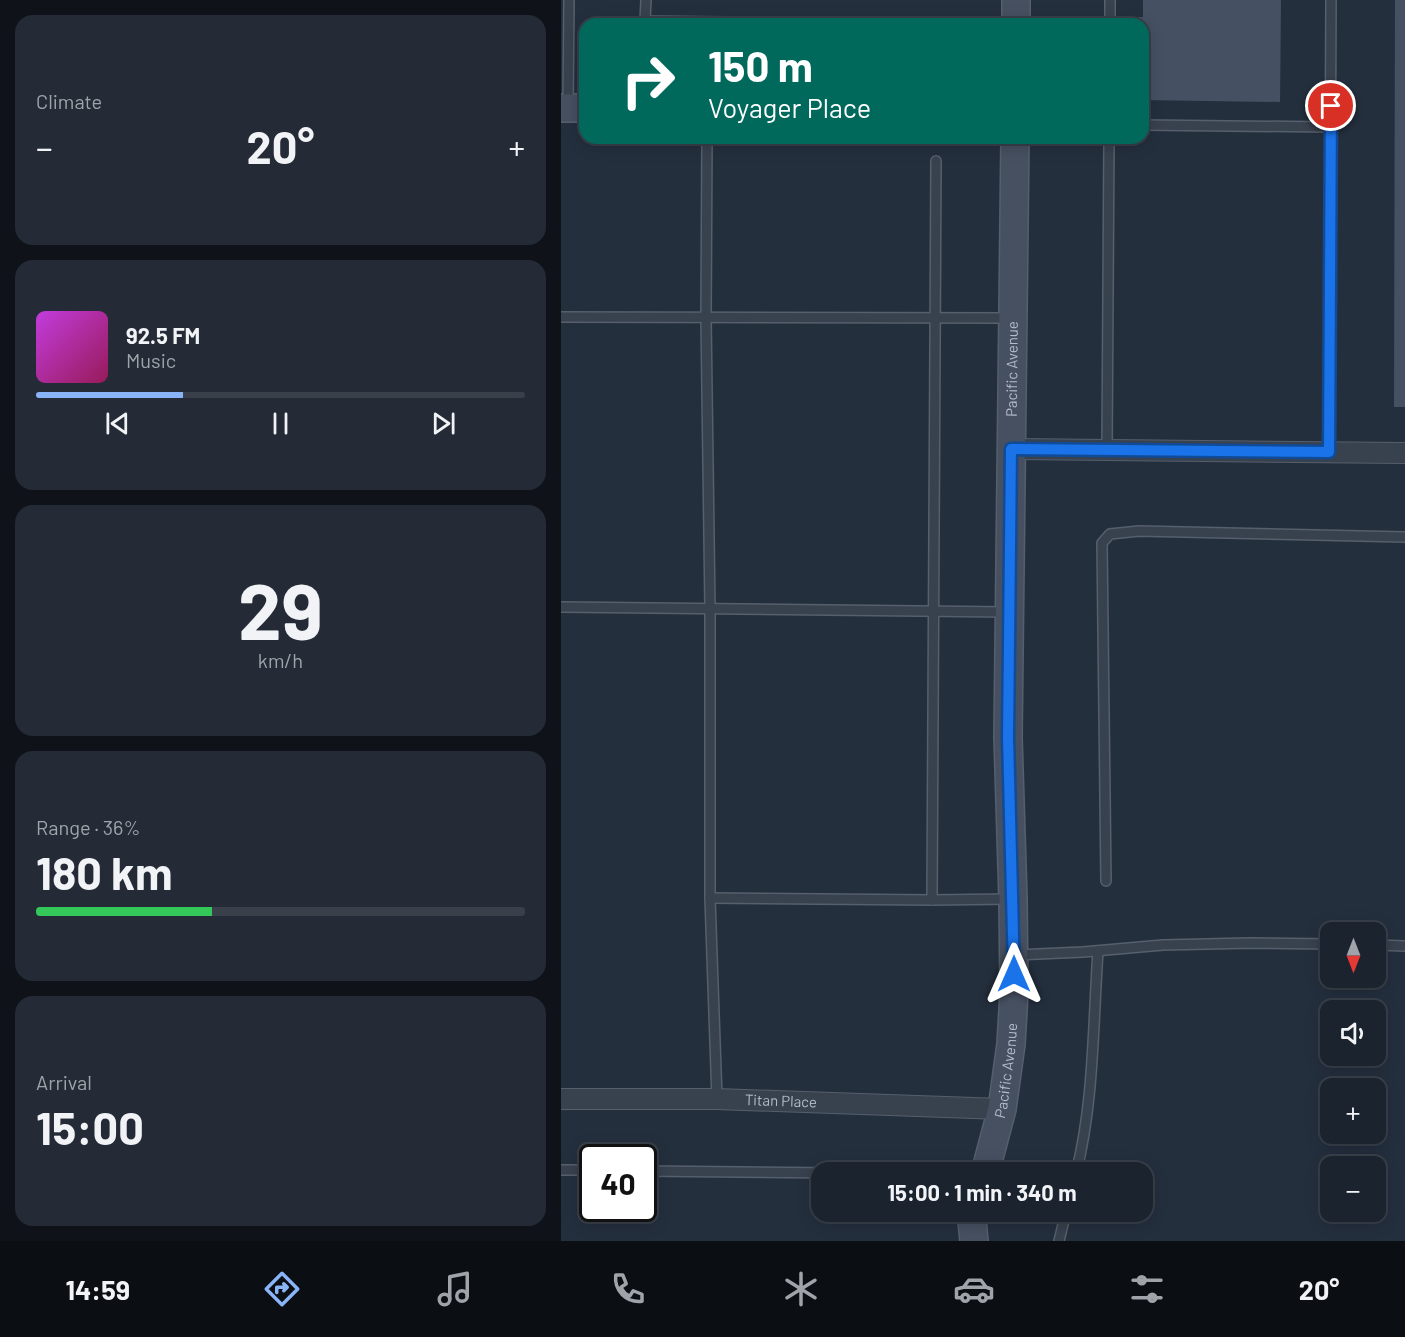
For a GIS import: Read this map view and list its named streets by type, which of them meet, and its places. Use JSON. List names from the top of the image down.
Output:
{
  "streets": {
    "street": ["Pacific Avenue", "Titan Place"]
  },
  "crossings": [
    ["Pacific Avenue", "Titan Place"]
  ],
  "north": "bottom",
  "page": {
    "tile": [
      "Climate",
      ["29", "km/h"],
      ["Range · 36%", "180 km"],
      ["Arrival", "15:00"]
    ],
    "turn": ["150 m", "Voyager Place"],
    "heat": ["−", "20°", "+"],
    "song": ["92.5 FM", "Music"],
    "map_buttons": ["+", "−"],
    "limit": "40",
    "trip": "15:00 · 1 min · 340 m",
    "tabs": ["14:59", "20°"]
  }
}
